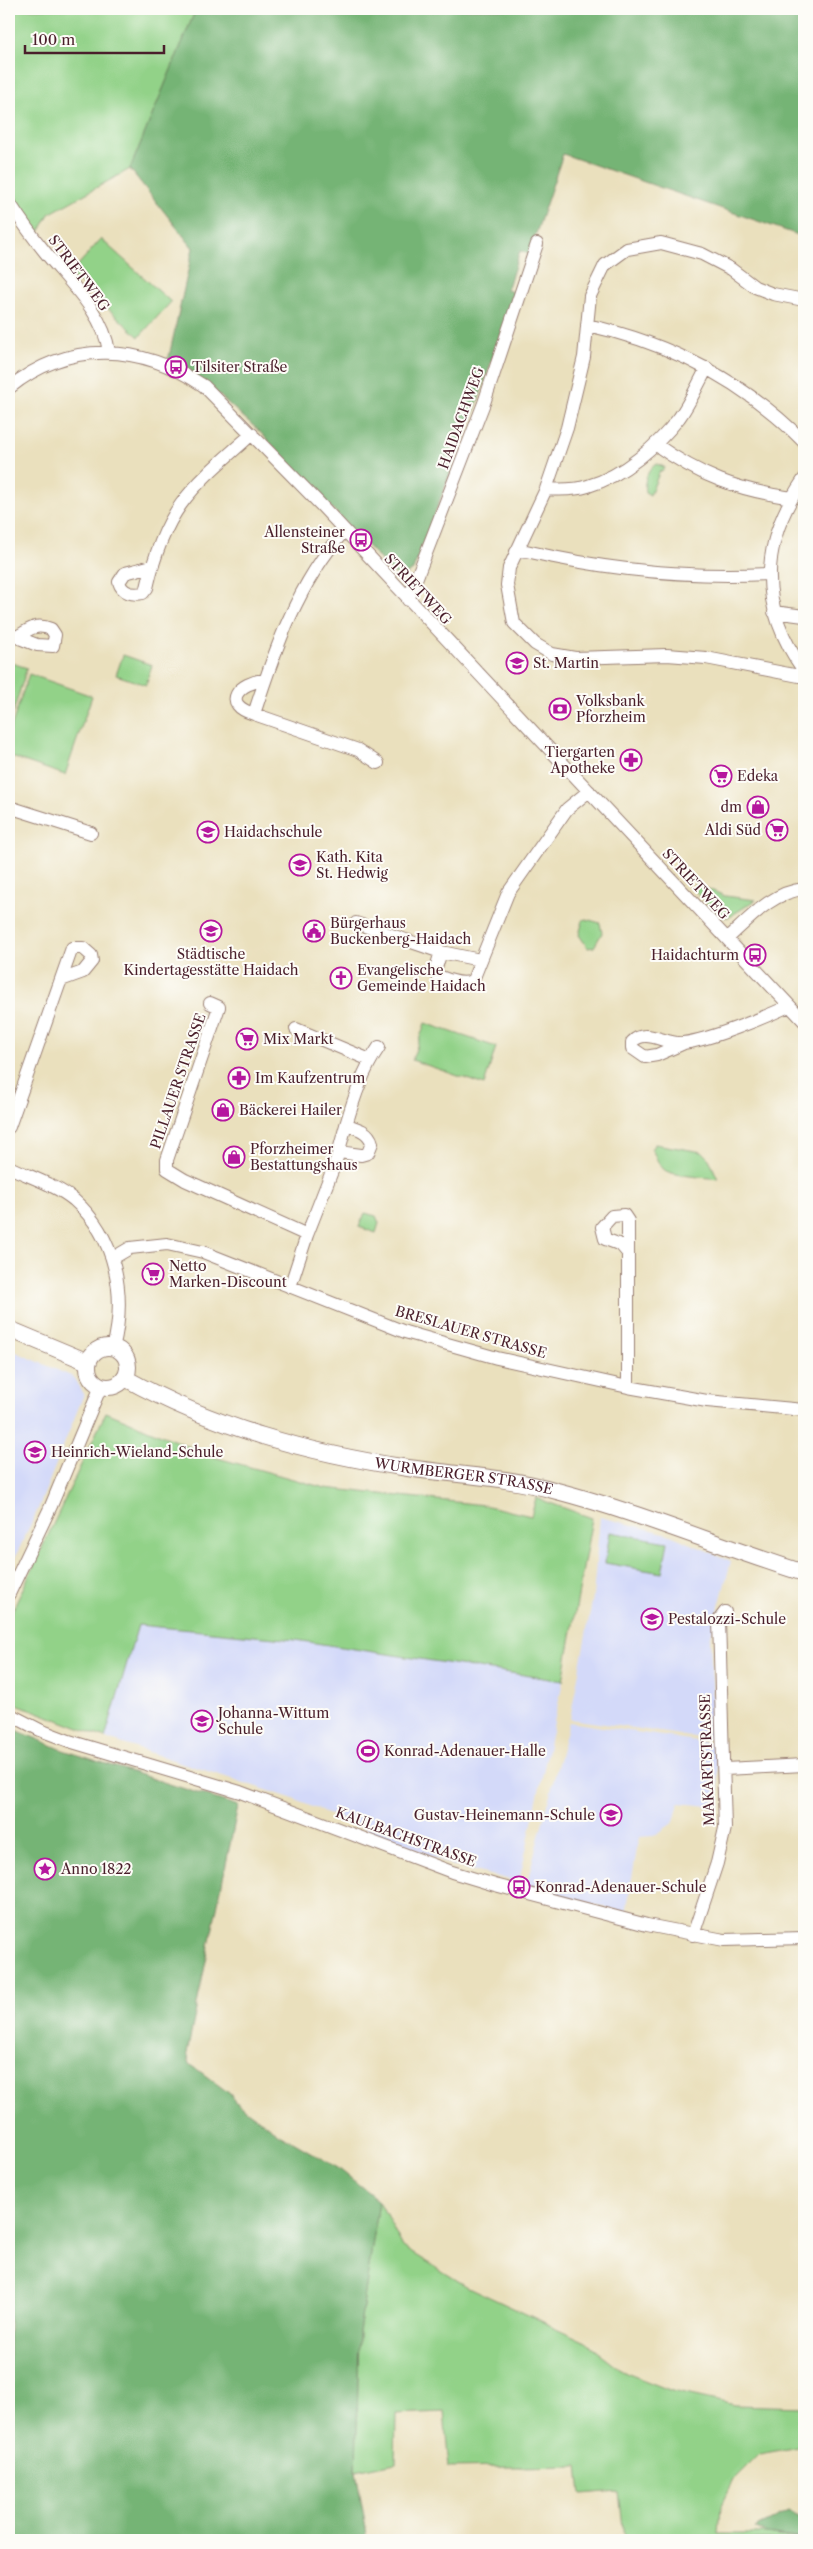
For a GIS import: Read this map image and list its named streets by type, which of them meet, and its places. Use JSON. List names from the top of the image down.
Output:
{
  "streets": {
    "main road": ["WURMBERGER STRASSE"],
    "street": [
      "STRIETWEG",
      "HAIDACHWEG",
      "PILLAUER STRASSE",
      "BRESLAUER STRASSE",
      "MAKARTSTRASSE",
      "KAULBACHSTRASSE"
    ]
  },
  "crossings": [
    ["STRIETWEG", "HAIDACHWEG"],
    ["MAKARTSTRASSE", "KAULBACHSTRASSE"]
  ],
  "places": {
    "bus stop": [
      "Tilsiter Straße",
      "Allensteiner Straße",
      "Haidachturm",
      "Konrad-Adenauer-Schule"
    ],
    "school or university": [
      "St. Martin",
      "Haidachschule",
      "Kath. Kita St. Hedwig",
      "Städtische Kindertagesstätte Haidach",
      "Heinrich-Wieland-Schule",
      "Pestalozzi-Schule",
      "Johanna-Wittum Schule",
      "Gustav-Heinemann-Schule"
    ],
    "bank": ["Volksbank Pforzheim"],
    "pharmacy": ["Tiergarten Apotheke", "Im Kaufzentrum"],
    "supermarket": [
      "Edeka",
      "Aldi Süd",
      "Mix Markt",
      "Netto Marken-Discount"
    ],
    "shop": ["dm", "Bäckerei Hailer", "Pforzheimer Bestattungshaus"],
    "public building": ["Bürgerhaus Buckenberg-Haidach"],
    "church": ["Evangelische Gemeinde Haidach"],
    "sports": ["Konrad-Adenauer-Halle"],
    "place": ["Anno 1822"]
  },
  "scale_bar": "100 m"
}
